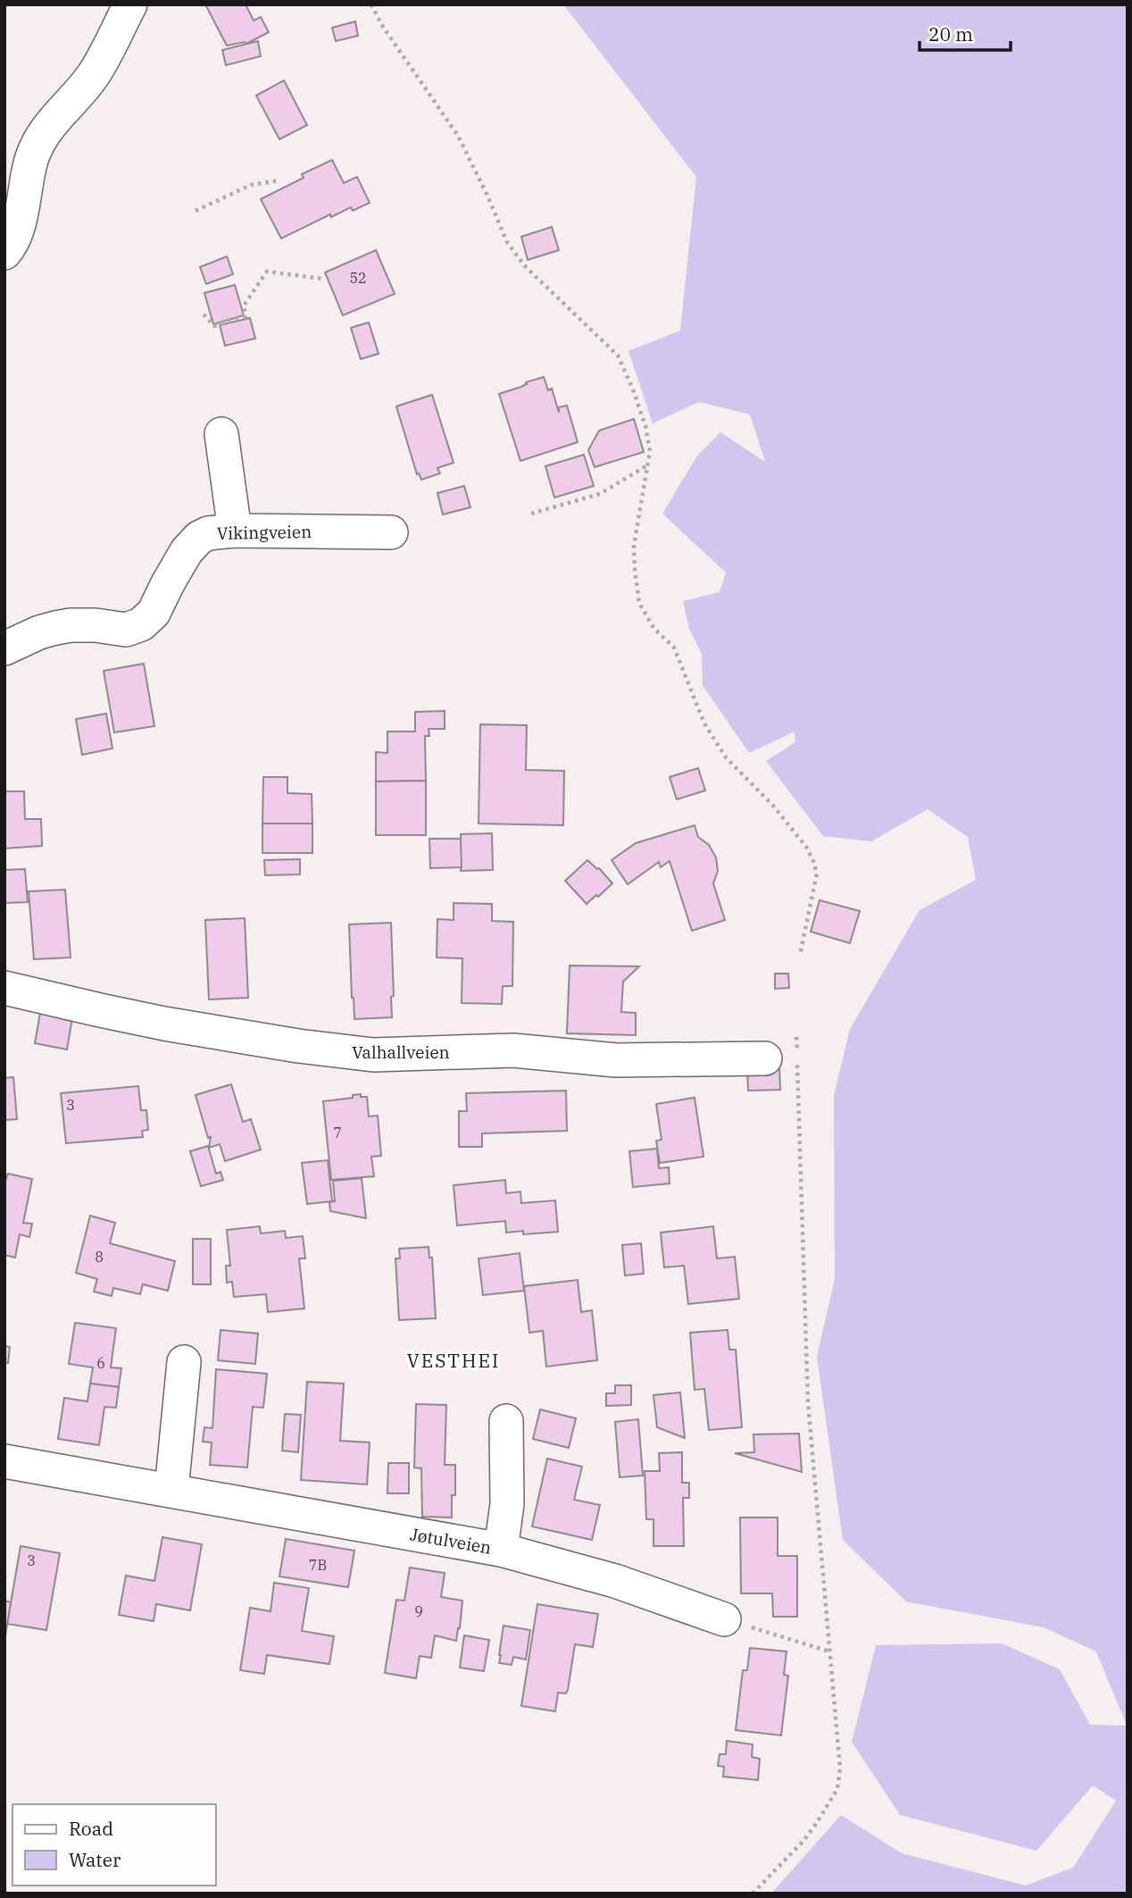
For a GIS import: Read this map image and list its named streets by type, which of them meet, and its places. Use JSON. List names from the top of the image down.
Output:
{
  "streets": {
    "street": ["Vikingveien", "Valhallveien", "Jøtulveien"]
  },
  "districts": ["VESTHEI"],
  "house_numbers": [
    "52",
    "3",
    "7",
    "8",
    "6",
    "3",
    "7B",
    "9"
  ],
  "legend": ["Road", "Water"],
  "scale_bar": "20 m"
}
